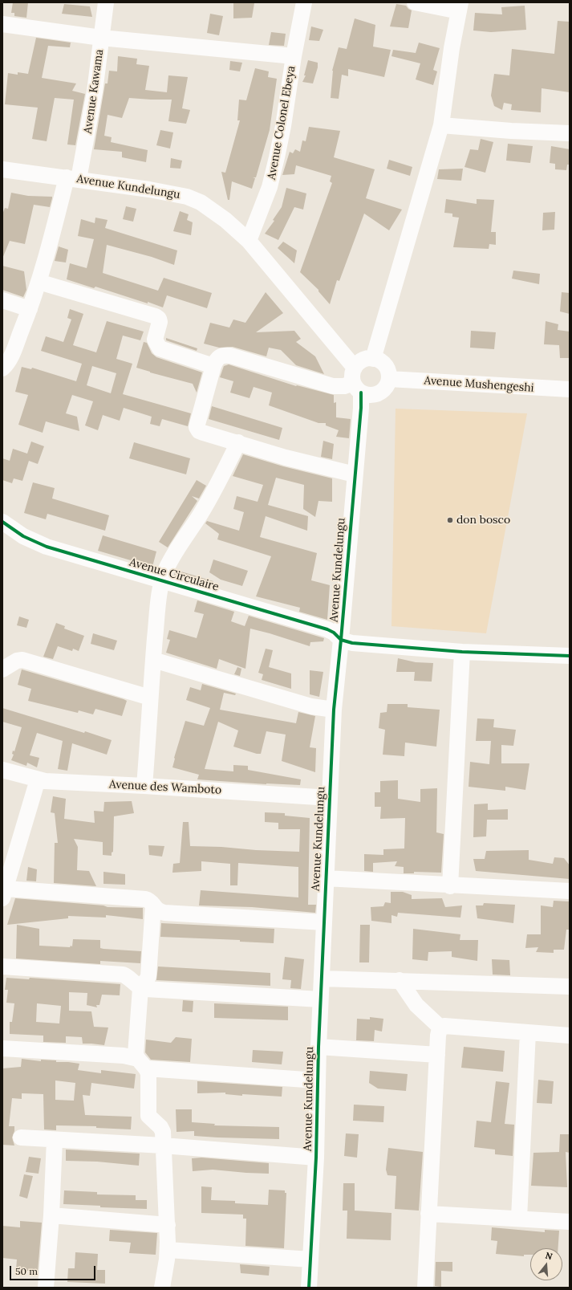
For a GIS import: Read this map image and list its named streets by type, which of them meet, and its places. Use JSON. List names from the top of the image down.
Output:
{
  "streets": {
    "street": [
      "Avenue Kawama",
      "Avenue Colonel Ebeya",
      "Avenue Kundelungu",
      "Avenue Mushengeshi",
      "Avenue Circulaire",
      "Avenue des Wamboto"
    ]
  },
  "crossings": [
    ["Avenue Kawama", "Avenue Kundelungu"],
    ["Avenue Colonel Ebeya", "Avenue Kundelungu"],
    ["Avenue Kundelungu", "Avenue Mushengeshi"],
    ["Avenue Kundelungu", "Avenue Circulaire"],
    ["Avenue Kundelungu", "Avenue des Wamboto"]
  ],
  "places": ["don bosco"],
  "scale_bar": "50 m",
  "north": "top"
}
